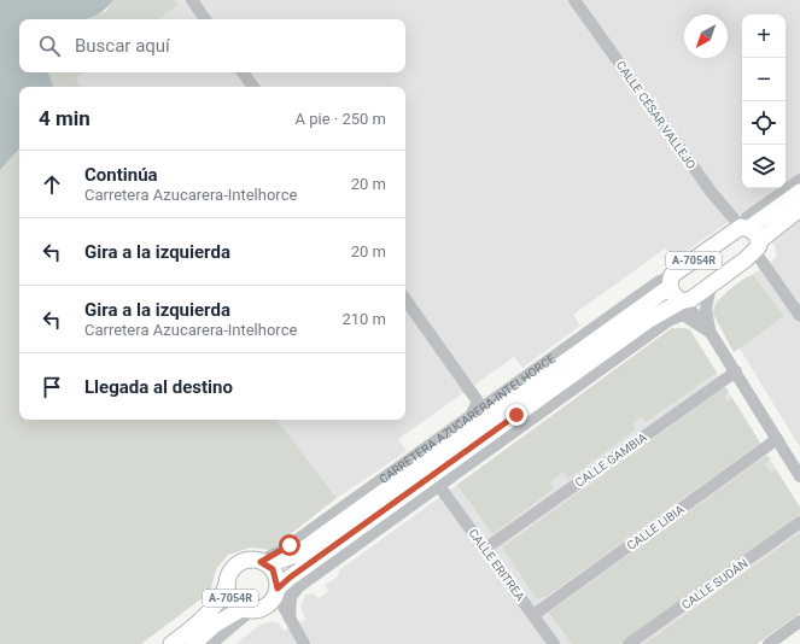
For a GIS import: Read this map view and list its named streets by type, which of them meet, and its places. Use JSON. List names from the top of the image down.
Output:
{
  "streets": {
    "main road": ["A-7054R", "CARRETERA AZUCARERA-INTELHORCE"],
    "street": [
      "CALLE CÉSAR VALLEJO",
      "CALLE GAMBIA",
      "CALLE LIBIA",
      "CALLE ERITREA",
      "CALLE SUDÁN"
    ]
  },
  "crossings": [
    ["CALLE CÉSAR VALLEJO", "A-7054R"],
    ["A-7054R", "CARRETERA AZUCARERA-INTELHORCE"],
    ["CALLE GAMBIA", "CALLE ERITREA"],
    ["CALLE LIBIA", "CALLE ERITREA"]
  ],
  "north": "bottom left",
  "page": {
    "map_buttons": ["+", "−"],
    "search": "Buscar aquí",
    "heading": ["4 min", "A pie · 250 m"],
    "list": [
      ["Continúa", "Carretera Azucarera-Intelhorce", "20 m"],
      ["Gira a la izquierda", "20 m"],
      ["Gira a la izquierda", "Carretera Azucarera-Intelhorce", "210 m"],
      "Llegada al destino"
    ]
  }
}
